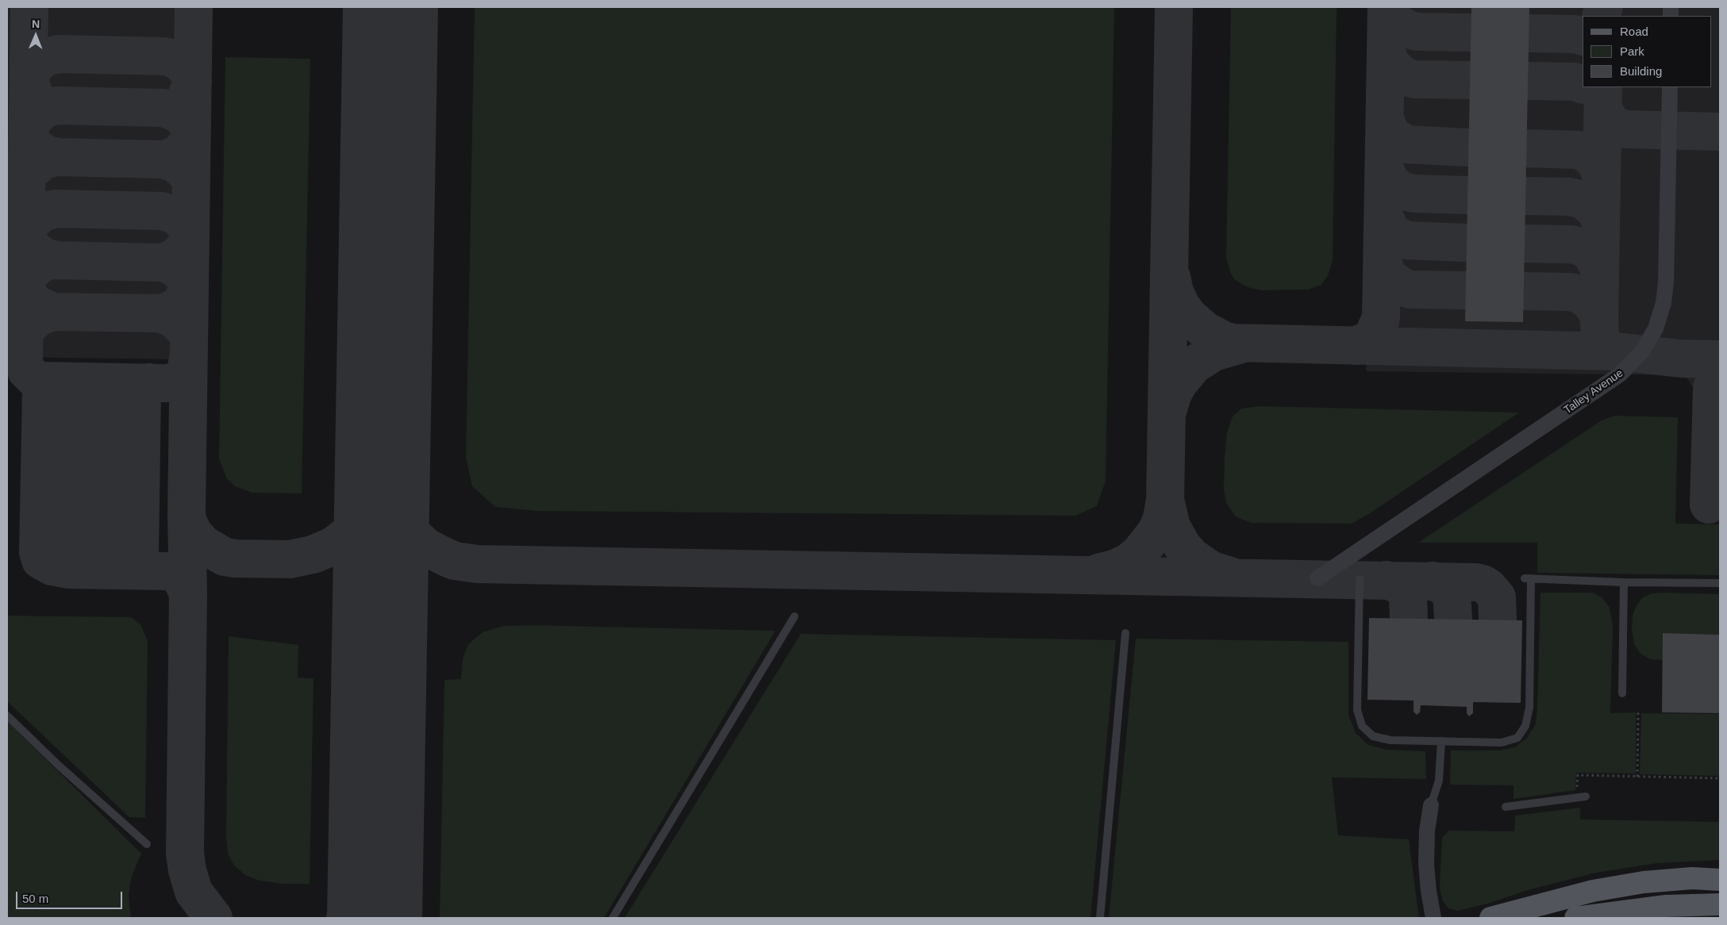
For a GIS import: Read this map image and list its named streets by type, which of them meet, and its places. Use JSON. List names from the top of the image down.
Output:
{
  "streets": {
    "street": ["Talley Avenue"]
  },
  "legend": ["Road", "Park", "Building"],
  "scale_bar": "50 m",
  "north": "top"
}
